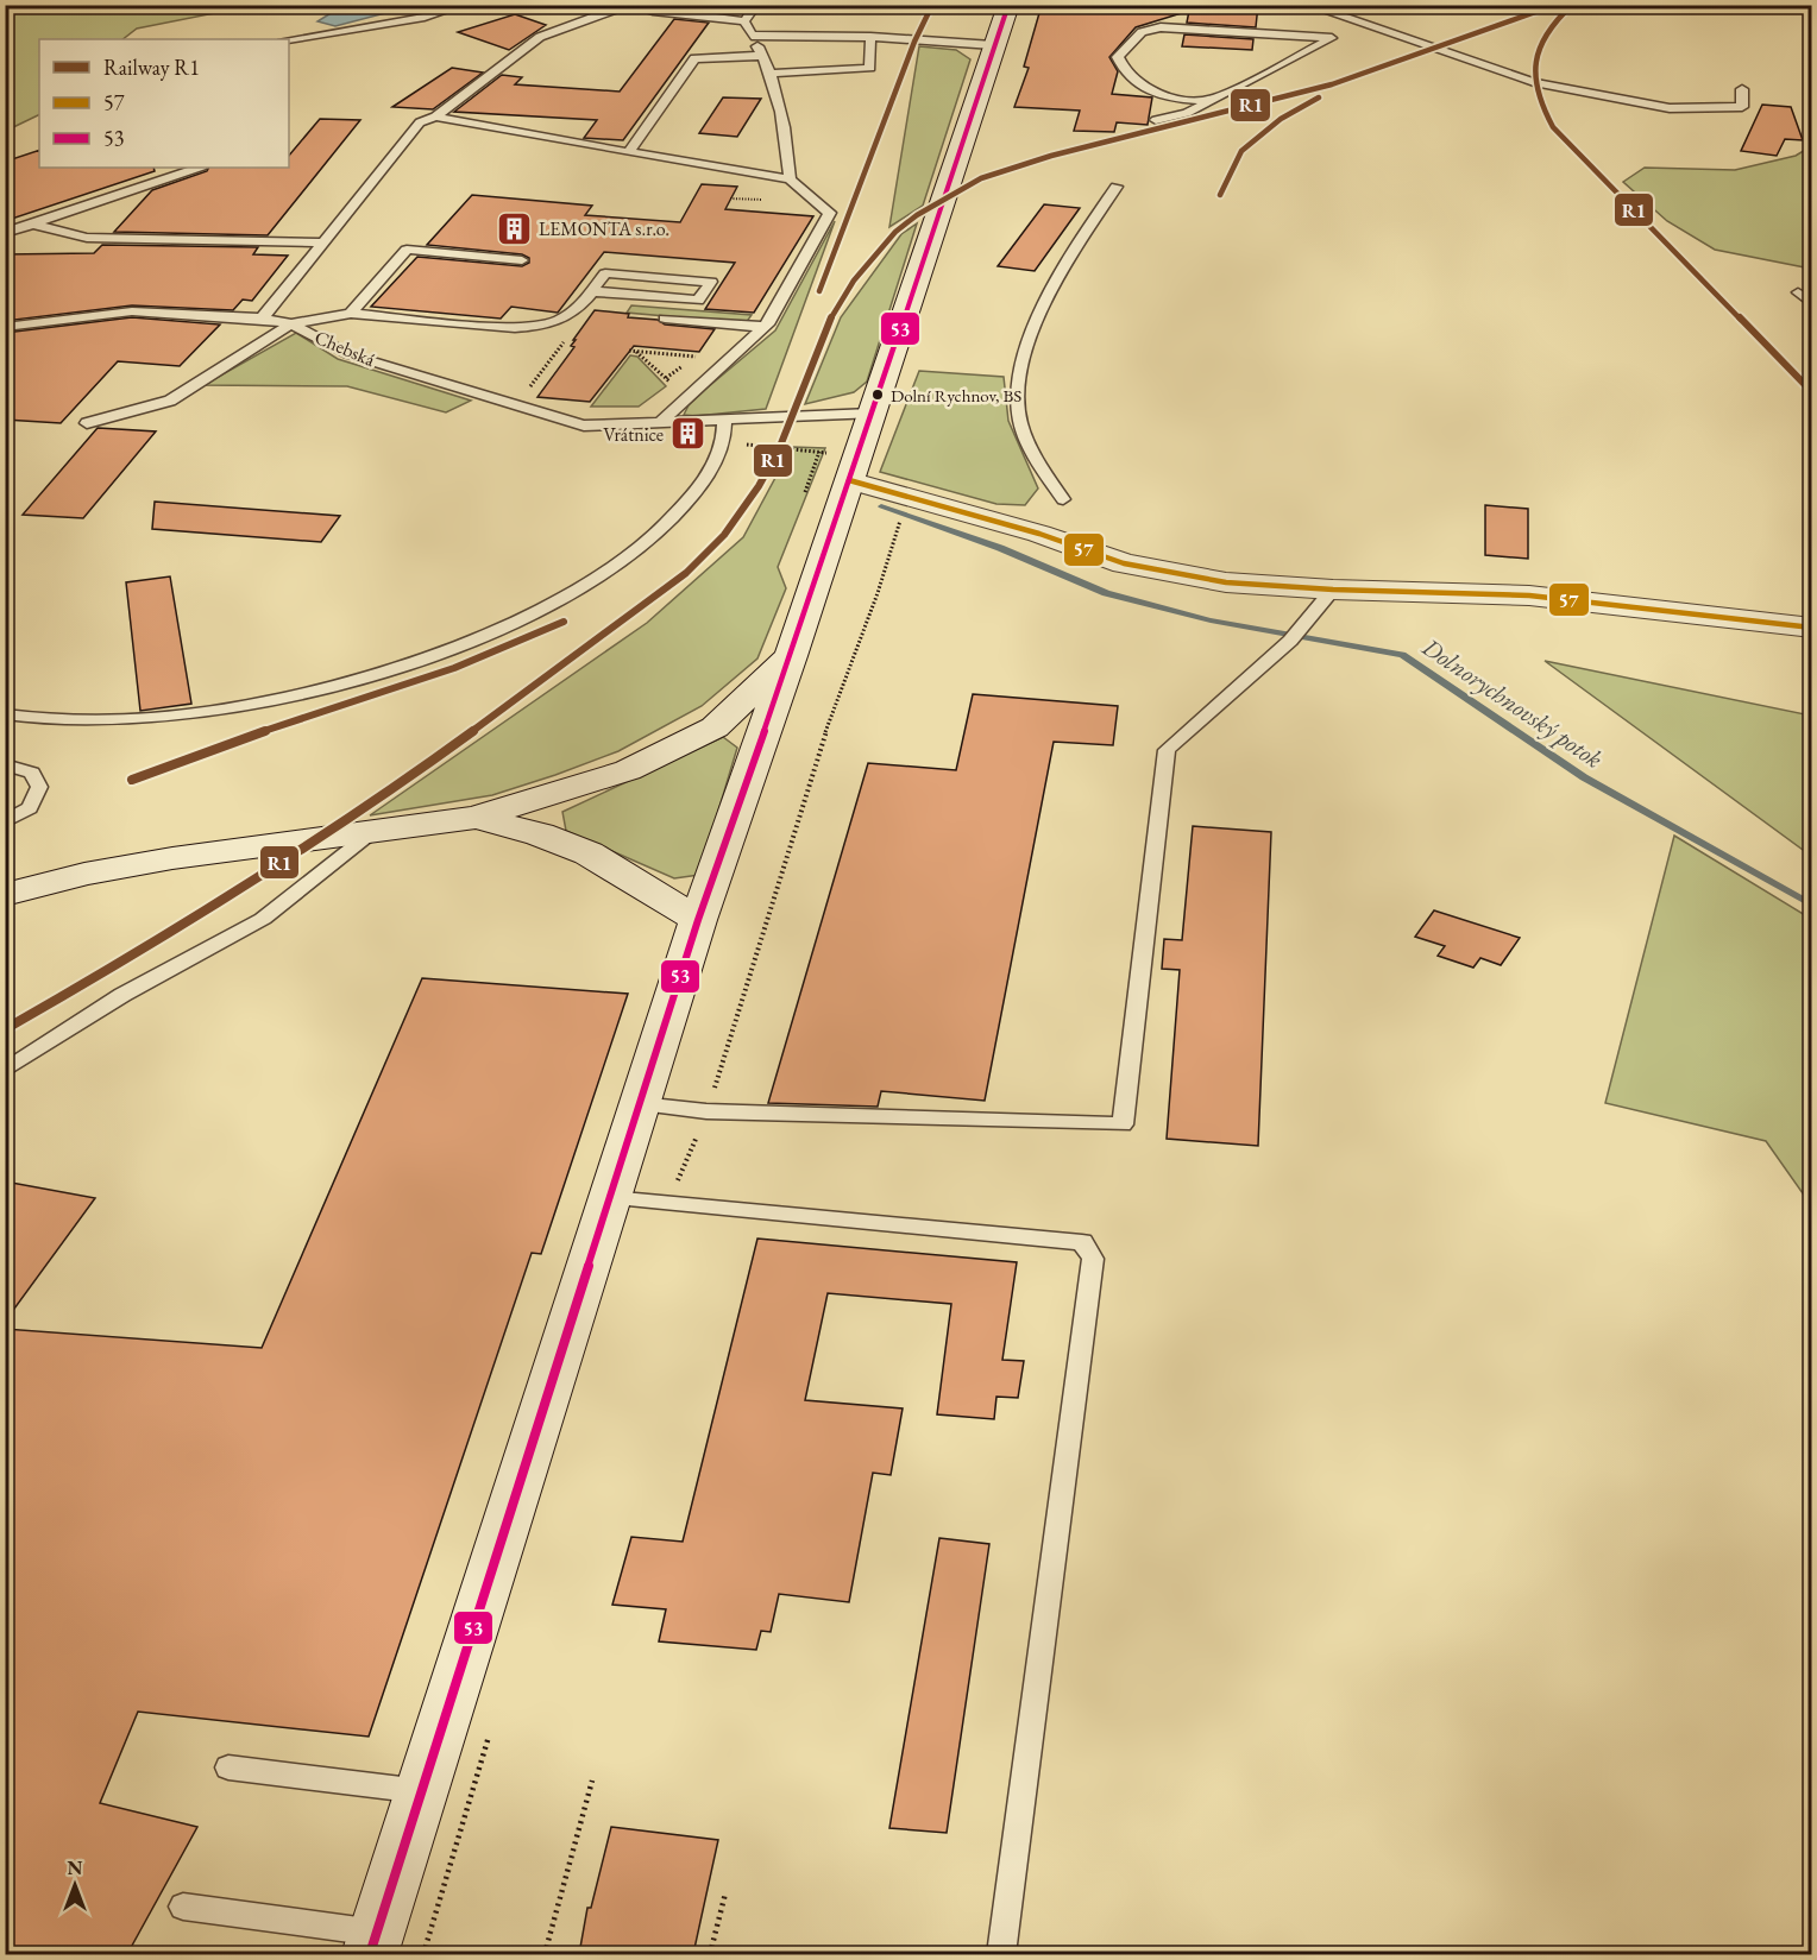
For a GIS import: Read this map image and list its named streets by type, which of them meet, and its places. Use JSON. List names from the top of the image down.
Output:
{
  "streets": {
    "lane": ["Chebská"]
  },
  "water": ["Dolnorychnovský potok"],
  "places": {
    "building": ["LEMONTA s.r.o.", "Vrátnice"],
    "other": ["Dolní Rychnov, BS"]
  },
  "lines": ["rail line R1", "transit line 53", "transit line 57"],
  "legend": ["Railway R1", "57", "53"],
  "north": "top"
}
